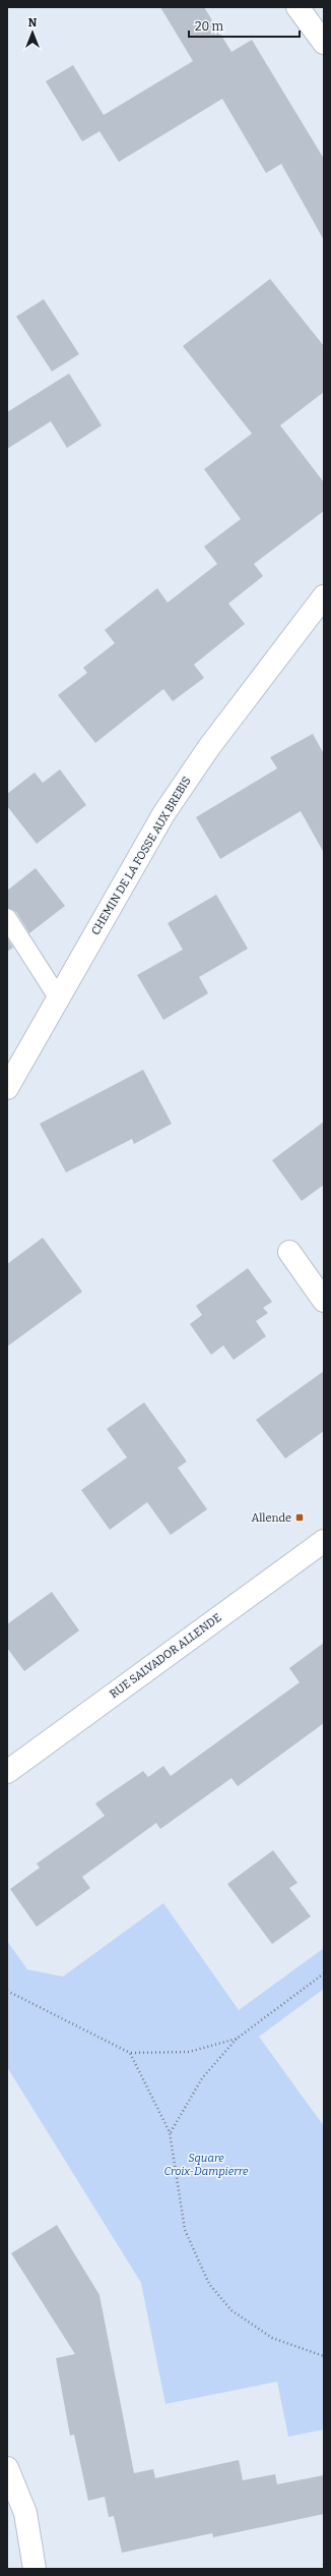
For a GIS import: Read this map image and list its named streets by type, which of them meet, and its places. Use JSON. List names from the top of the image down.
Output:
{
  "streets": {
    "street": ["CHEMIN DE LA FOSSE AUX BREBIS", "RUE SALVADOR ALLENDE"]
  },
  "parks": ["Square Croix-Dampierre"],
  "places": {
    "transit": ["Allende"]
  },
  "scale_bar": "20 m",
  "north": "top"
}
